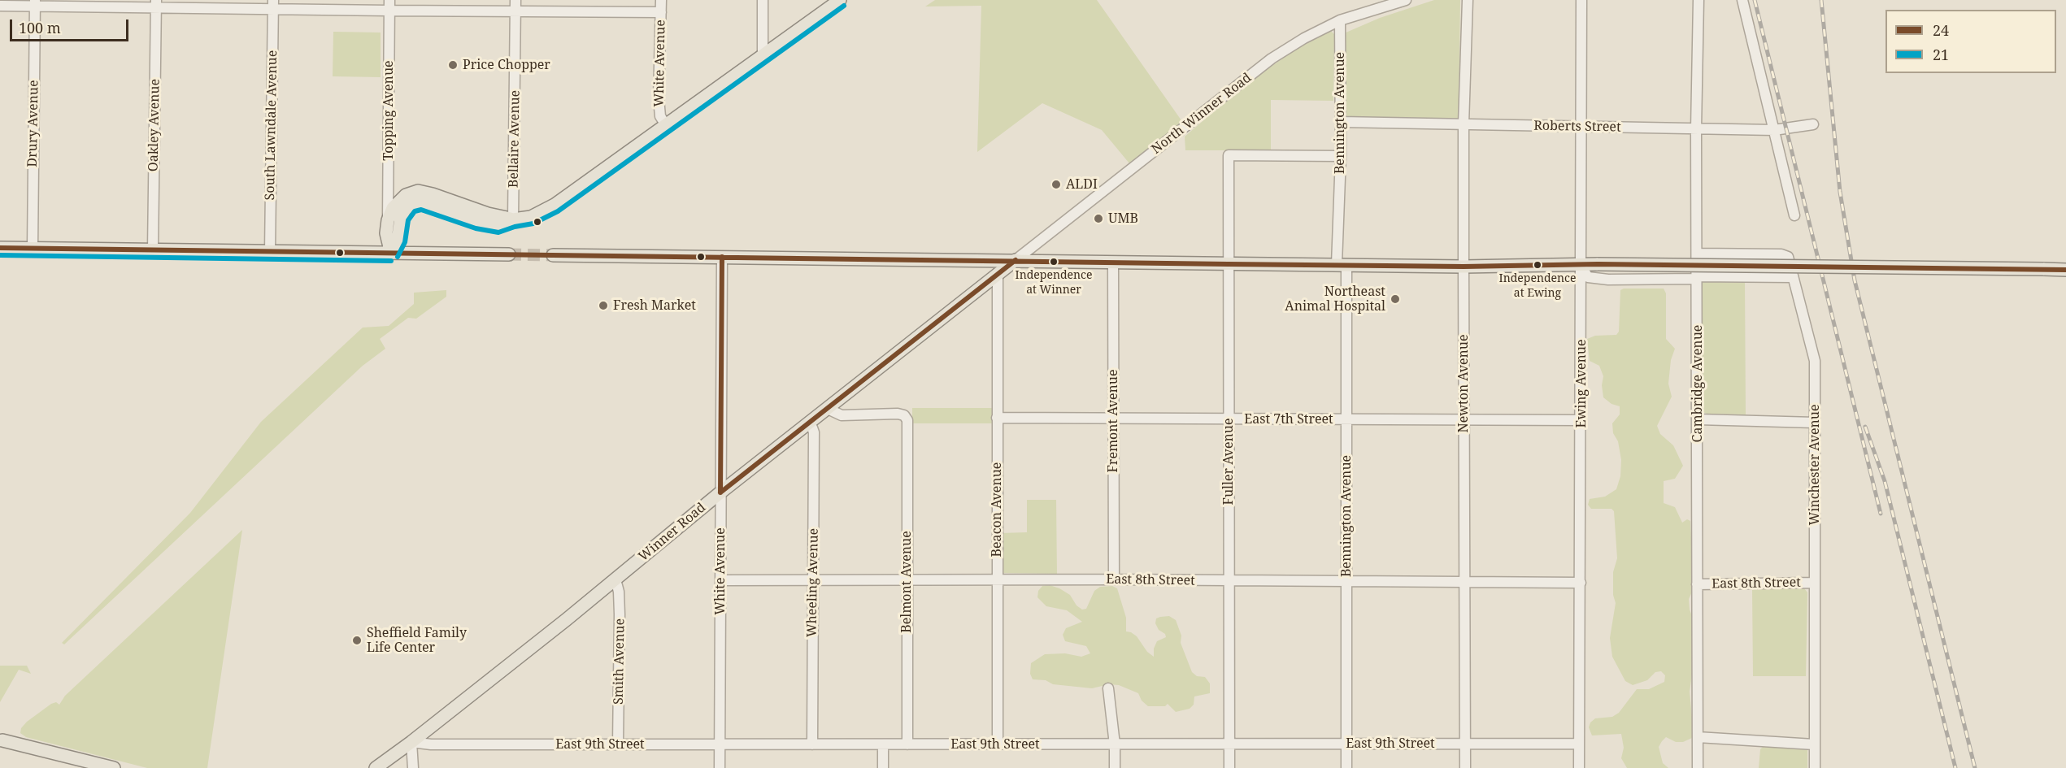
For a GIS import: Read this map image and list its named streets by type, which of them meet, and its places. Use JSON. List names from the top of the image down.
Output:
{
  "streets": {
    "main road": ["Winner Road"],
    "street": [
      "White Avenue",
      "Topping Avenue",
      "Bennington Avenue",
      "North Winner Road",
      "Drury Avenue",
      "Oakley Avenue",
      "South Lawndale Avenue",
      "Roberts Street",
      "Bellaire Avenue",
      "Newton Avenue",
      "Ewing Avenue",
      "Cambridge Avenue",
      "East 7th Street",
      "Fremont Avenue",
      "Fuller Avenue",
      "Winchester Avenue",
      "Beacon Avenue",
      "East 8th Street",
      "Belmont Avenue",
      "Wheeling Avenue",
      "Smith Avenue",
      "East 9th Street"
    ]
  },
  "crossings": [
    ["White Avenue", "Winner Road"],
    ["White Avenue", "East 8th Street"],
    ["White Avenue", "East 9th Street"],
    ["Bennington Avenue", "North Winner Road"],
    ["Bennington Avenue", "Roberts Street"],
    ["Bennington Avenue", "East 7th Street"],
    ["Bennington Avenue", "Fuller Avenue"],
    ["Bennington Avenue", "East 8th Street"],
    ["Bennington Avenue", "East 9th Street"],
    ["North Winner Road", "Winner Road"],
    ["Roberts Street", "Newton Avenue"],
    ["Roberts Street", "Ewing Avenue"],
    ["Roberts Street", "Cambridge Avenue"],
    ["Newton Avenue", "East 7th Street"],
    ["Newton Avenue", "East 8th Street"],
    ["Newton Avenue", "East 9th Street"],
    ["Ewing Avenue", "East 7th Street"],
    ["Ewing Avenue", "East 8th Street"],
    ["Ewing Avenue", "East 9th Street"],
    ["Cambridge Avenue", "Winchester Avenue"],
    ["Cambridge Avenue", "East 8th Street"],
    ["East 7th Street", "Fremont Avenue"],
    ["East 7th Street", "Fuller Avenue"],
    ["East 7th Street", "Beacon Avenue"],
    ["Fremont Avenue", "East 8th Street"],
    ["Fuller Avenue", "East 8th Street"],
    ["Fuller Avenue", "East 9th Street"],
    ["Winchester Avenue", "East 8th Street"],
    ["Beacon Avenue", "Winner Road"],
    ["Beacon Avenue", "East 8th Street"],
    ["Beacon Avenue", "East 9th Street"],
    ["Winner Road", "Belmont Avenue"],
    ["Winner Road", "Wheeling Avenue"],
    ["Winner Road", "Smith Avenue"],
    ["Winner Road", "East 9th Street"],
    ["East 8th Street", "Belmont Avenue"],
    ["East 8th Street", "Wheeling Avenue"],
    ["Belmont Avenue", "East 9th Street"],
    ["Wheeling Avenue", "East 9th Street"],
    ["Smith Avenue", "East 9th Street"]
  ],
  "places": [
    "Price Chopper",
    "ALDI",
    "UMB",
    "Independence at Winner",
    "Independence at Ewing",
    "Northeast Animal Hospital",
    "Fresh Market",
    "Sheffield Family Life Center"
  ],
  "lines": ["transit line 21", "transit line 24"],
  "legend": ["24", "21"],
  "scale_bar": "100 m"
}
